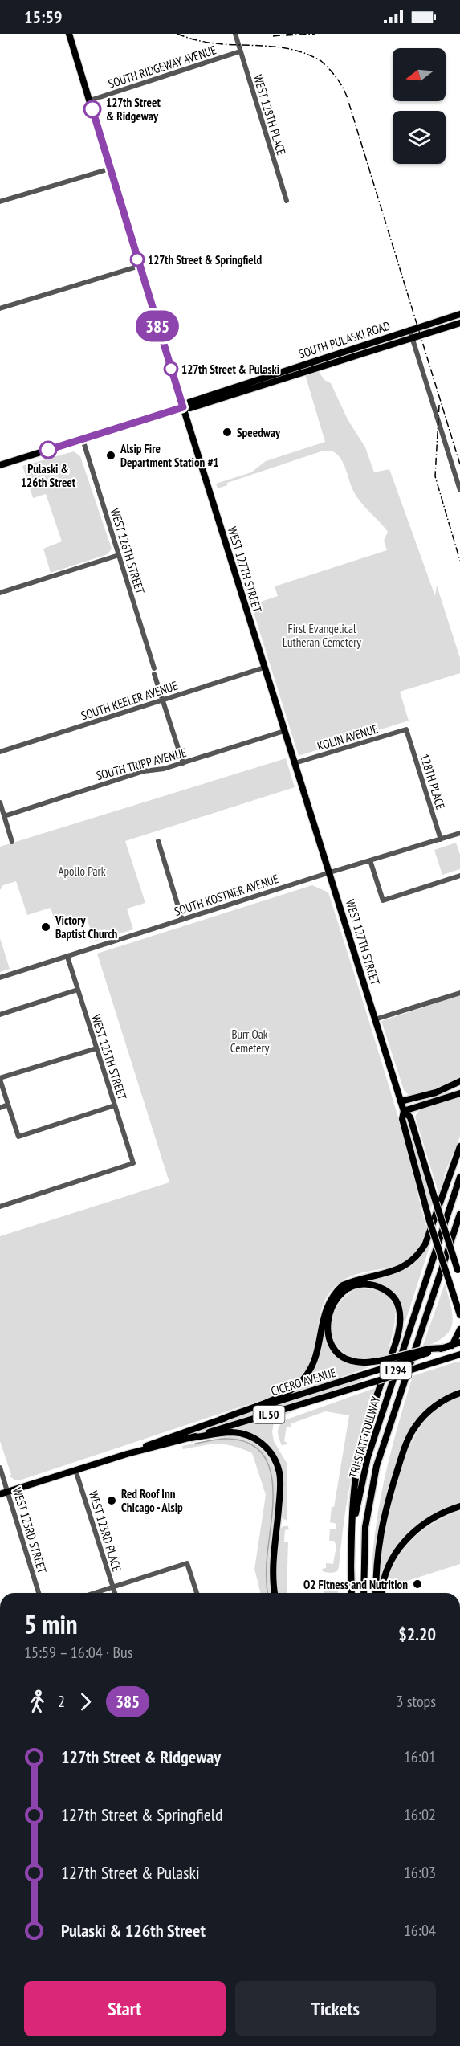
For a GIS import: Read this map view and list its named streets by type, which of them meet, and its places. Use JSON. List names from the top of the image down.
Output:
{
  "streets": {
    "highway": ["I 294", "TRI-STATE TOLLWAY"],
    "main road": [
      "SOUTH PULASKI ROAD",
      "WEST 127TH STREET",
      "CICERO AVENUE",
      "IL 50"
    ],
    "street": [
      "SOUTH RIDGEWAY AVENUE",
      "WEST 128TH PLACE",
      "WEST 126TH STREET",
      "SOUTH KEELER AVENUE",
      "KOLIN AVENUE",
      "SOUTH TRIPP AVENUE",
      "128TH PLACE",
      "SOUTH KOSTNER AVENUE",
      "WEST 125TH STREET",
      "WEST 123RD STREET",
      "WEST 123RD PLACE"
    ]
  },
  "crossings": [
    ["SOUTH RIDGEWAY AVENUE", "WEST 128TH PLACE"],
    ["SOUTH RIDGEWAY AVENUE", "WEST 127TH STREET"],
    ["SOUTH PULASKI ROAD", "WEST 126TH STREET"],
    ["SOUTH PULASKI ROAD", "WEST 127TH STREET"],
    ["WEST 126TH STREET", "SOUTH KEELER AVENUE"],
    ["WEST 126TH STREET", "SOUTH TRIPP AVENUE"],
    ["WEST 127TH STREET", "SOUTH KEELER AVENUE"],
    ["WEST 127TH STREET", "KOLIN AVENUE"],
    ["WEST 127TH STREET", "SOUTH TRIPP AVENUE"],
    ["WEST 127TH STREET", "SOUTH KOSTNER AVENUE"],
    ["KOLIN AVENUE", "128TH PLACE"],
    ["128TH PLACE", "SOUTH KOSTNER AVENUE"],
    ["SOUTH KOSTNER AVENUE", "WEST 125TH STREET"],
    ["CICERO AVENUE", "WEST 123RD STREET"],
    ["CICERO AVENUE", "WEST 123RD PLACE"]
  ],
  "parks": ["First Evangelical Lutheran Cemetery", "Apollo Park", "Burr Oak Cemetery"],
  "places": [
    "127th Street & Ridgeway",
    "127th Street & Springfield",
    "127th Street & Pulaski",
    "Speedway",
    "Pulaski & 126th Street",
    "Alsip Fire Department Station #1",
    "Victory Baptist Church",
    "Red Roof Inn Chicago - Alsip",
    "O2 Fitness and Nutrition"
  ],
  "lines": ["bus line 385"],
  "north": "left",
  "page": {
    "status": "15:59",
    "on_map": "385",
    "heading": ["5 min", "15:59 – 16:04 · Bus", "$2.20"],
    "legs": ["2", "385", "3 stops"],
    "list": [
      {
        "name": "127th Street & Ridgeway",
        "value": "16:01"
      },
      {
        "name": "127th Street & Springfield",
        "value": "16:02"
      },
      {
        "name": "127th Street & Pulaski",
        "value": "16:03"
      },
      {
        "name": "Pulaski & 126th Street",
        "value": "16:04"
      }
    ],
    "buttons": ["Start", "Tickets"]
  }
}
